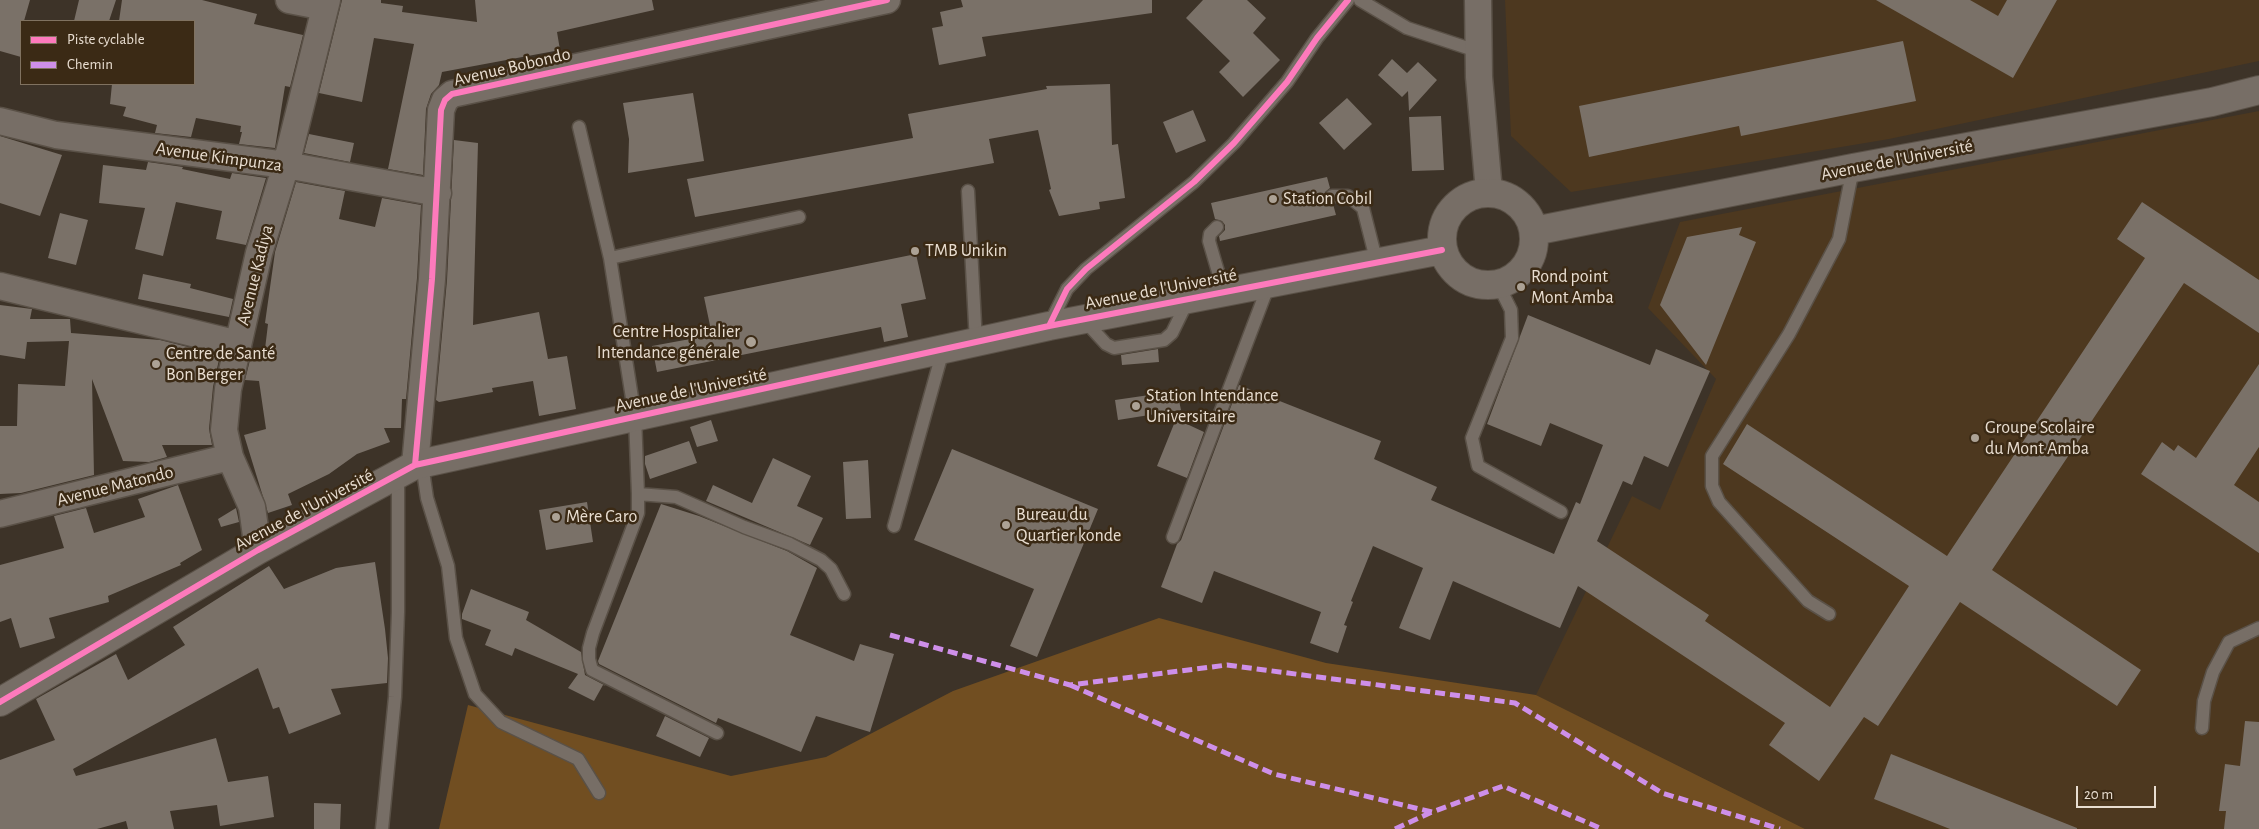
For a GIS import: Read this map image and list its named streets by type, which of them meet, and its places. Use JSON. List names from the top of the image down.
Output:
{
  "streets": {
    "street": [
      "Avenue Bobondo",
      "Avenue Kimpunza",
      "Avenue de l'Université",
      "Avenue Kadiya",
      "Avenue Matondo"
    ]
  },
  "crossings": [
    ["Avenue Bobondo", "Avenue Kimpunza"],
    ["Avenue Bobondo", "Avenue de l'Université"],
    ["Avenue Kimpunza", "Avenue Kadiya"],
    ["Avenue de l'Université", "Avenue Kadiya"],
    ["Avenue Kadiya", "Avenue Matondo"]
  ],
  "places": [
    "Station Cobil",
    "TMB Unikin",
    "Rond point Mont Amba",
    "Centre Hospitalier Intendance générale",
    "Centre de Santé Bon Berger",
    "Station Intendance Universitaire",
    "Groupe Scolaire du Mont Amba",
    "Mère Caro",
    "Bureau du Quartier konde"
  ],
  "legend": ["Piste cyclable", "Chemin"],
  "scale_bar": "20 m"
}
